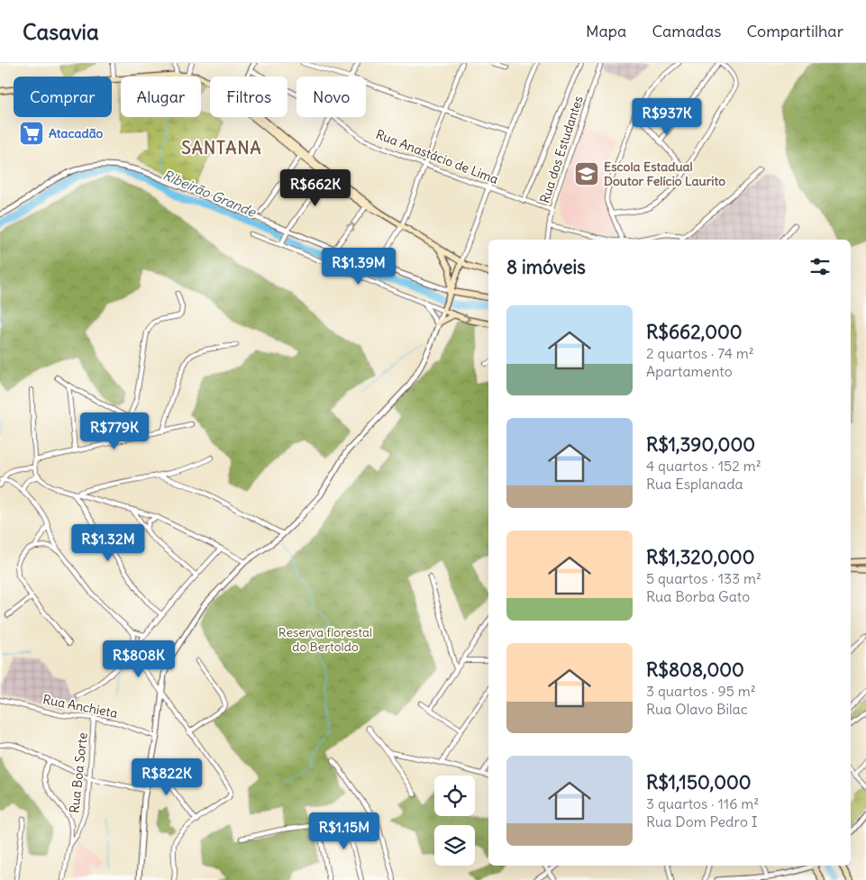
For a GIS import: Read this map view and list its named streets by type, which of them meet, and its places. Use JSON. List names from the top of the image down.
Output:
{
  "streets": {
    "street": [
      "Rua dos Estudantes",
      "Rua Anastácio de Lima",
      "Rua Anchieta",
      "Rua Boa Sorte"
    ]
  },
  "crossings": [
    ["Rua dos Estudantes", "Rua Anastácio de Lima"],
    ["Rua Anchieta", "Rua Boa Sorte"]
  ],
  "districts": ["SANTANA"],
  "water": ["Ribeirão Grande"],
  "parks": ["Reserva florestal do Bertoldo"],
  "places": {
    "supermarket": ["Atacadão"],
    "school or university": ["Escola Estadual Doutor Felício Laurito"]
  },
  "page": {
    "header": "Casavia",
    "nav": ["Mapa", "Camadas", "Compartilhar"],
    "chip": [
      "Comprar",
      "Alugar",
      "Filtros",
      "Novo"
    ],
    "price": [
      "R$937K",
      "R$662K",
      "R$1.39M",
      "R$779K",
      "R$1.32M",
      "R$808K",
      "R$822K",
      "R$1.15M"
    ],
    "heading": "8 imóveis",
    "list": [
      {
        "name": "R$662,000",
        "note": "2 quartos · 74 m² · Apartamento"
      },
      {
        "name": "R$1,390,000",
        "note": "4 quartos · 152 m² · Rua Esplanada"
      },
      {
        "name": "R$1,320,000",
        "note": "5 quartos · 133 m² · Rua Borba Gato"
      },
      {
        "name": "R$808,000",
        "note": "3 quartos · 95 m² · Rua Olavo Bilac"
      },
      {
        "name": "R$1,150,000",
        "note": "3 quartos · 116 m² · Rua Dom Pedro I"
      }
    ]
  }
}
